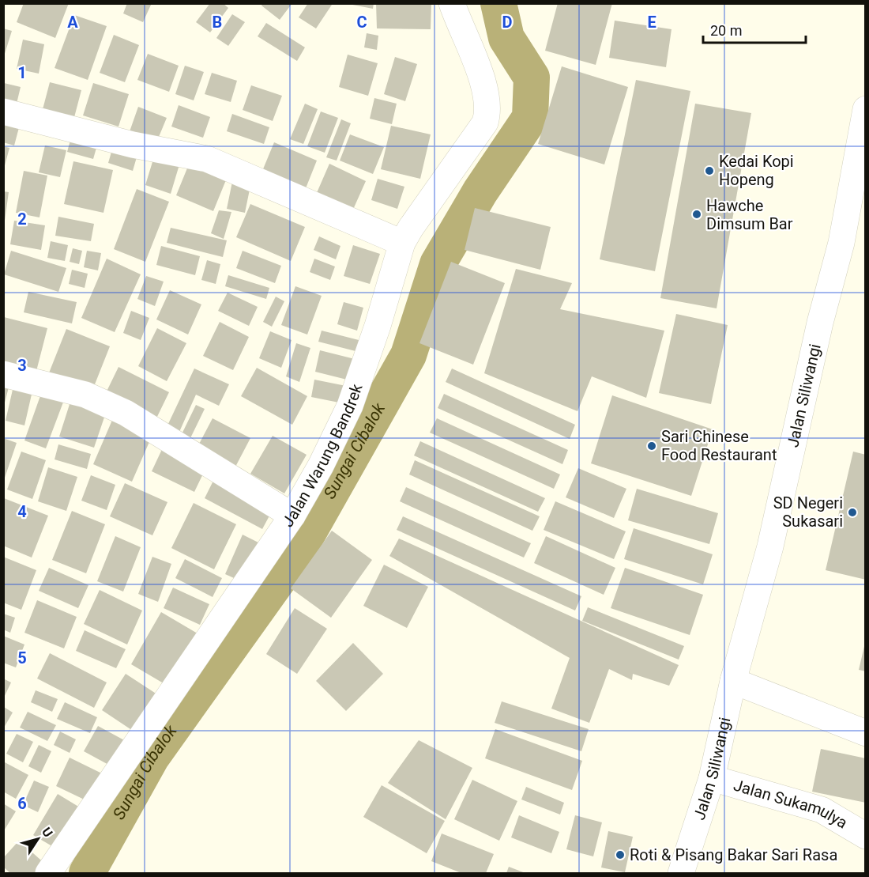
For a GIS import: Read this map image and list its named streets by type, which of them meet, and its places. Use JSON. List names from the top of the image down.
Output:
{
  "streets": {
    "street": ["Jalan Siliwangi", "Jalan Warung Bandrek", "Jalan Sukamulya"]
  },
  "crossings": [
    ["Jalan Siliwangi", "Jalan Sukamulya"]
  ],
  "water": ["Sungai Cibalok"],
  "places": [
    "Kedai Kopi Hopeng",
    "Hawche Dimsum Bar",
    "Sari Chinese Food Restaurant",
    "SD Negeri Sukasari",
    "Roti & Pisang Bakar Sari Rasa"
  ],
  "scale_bar": "20 m",
  "north": "top right",
  "grid": {
    "columns": [
      "A",
      "B",
      "C",
      "D",
      "E"
    ],
    "rows": [
      "1",
      "2",
      "3",
      "4",
      "5",
      "6"
    ]
  }
}
